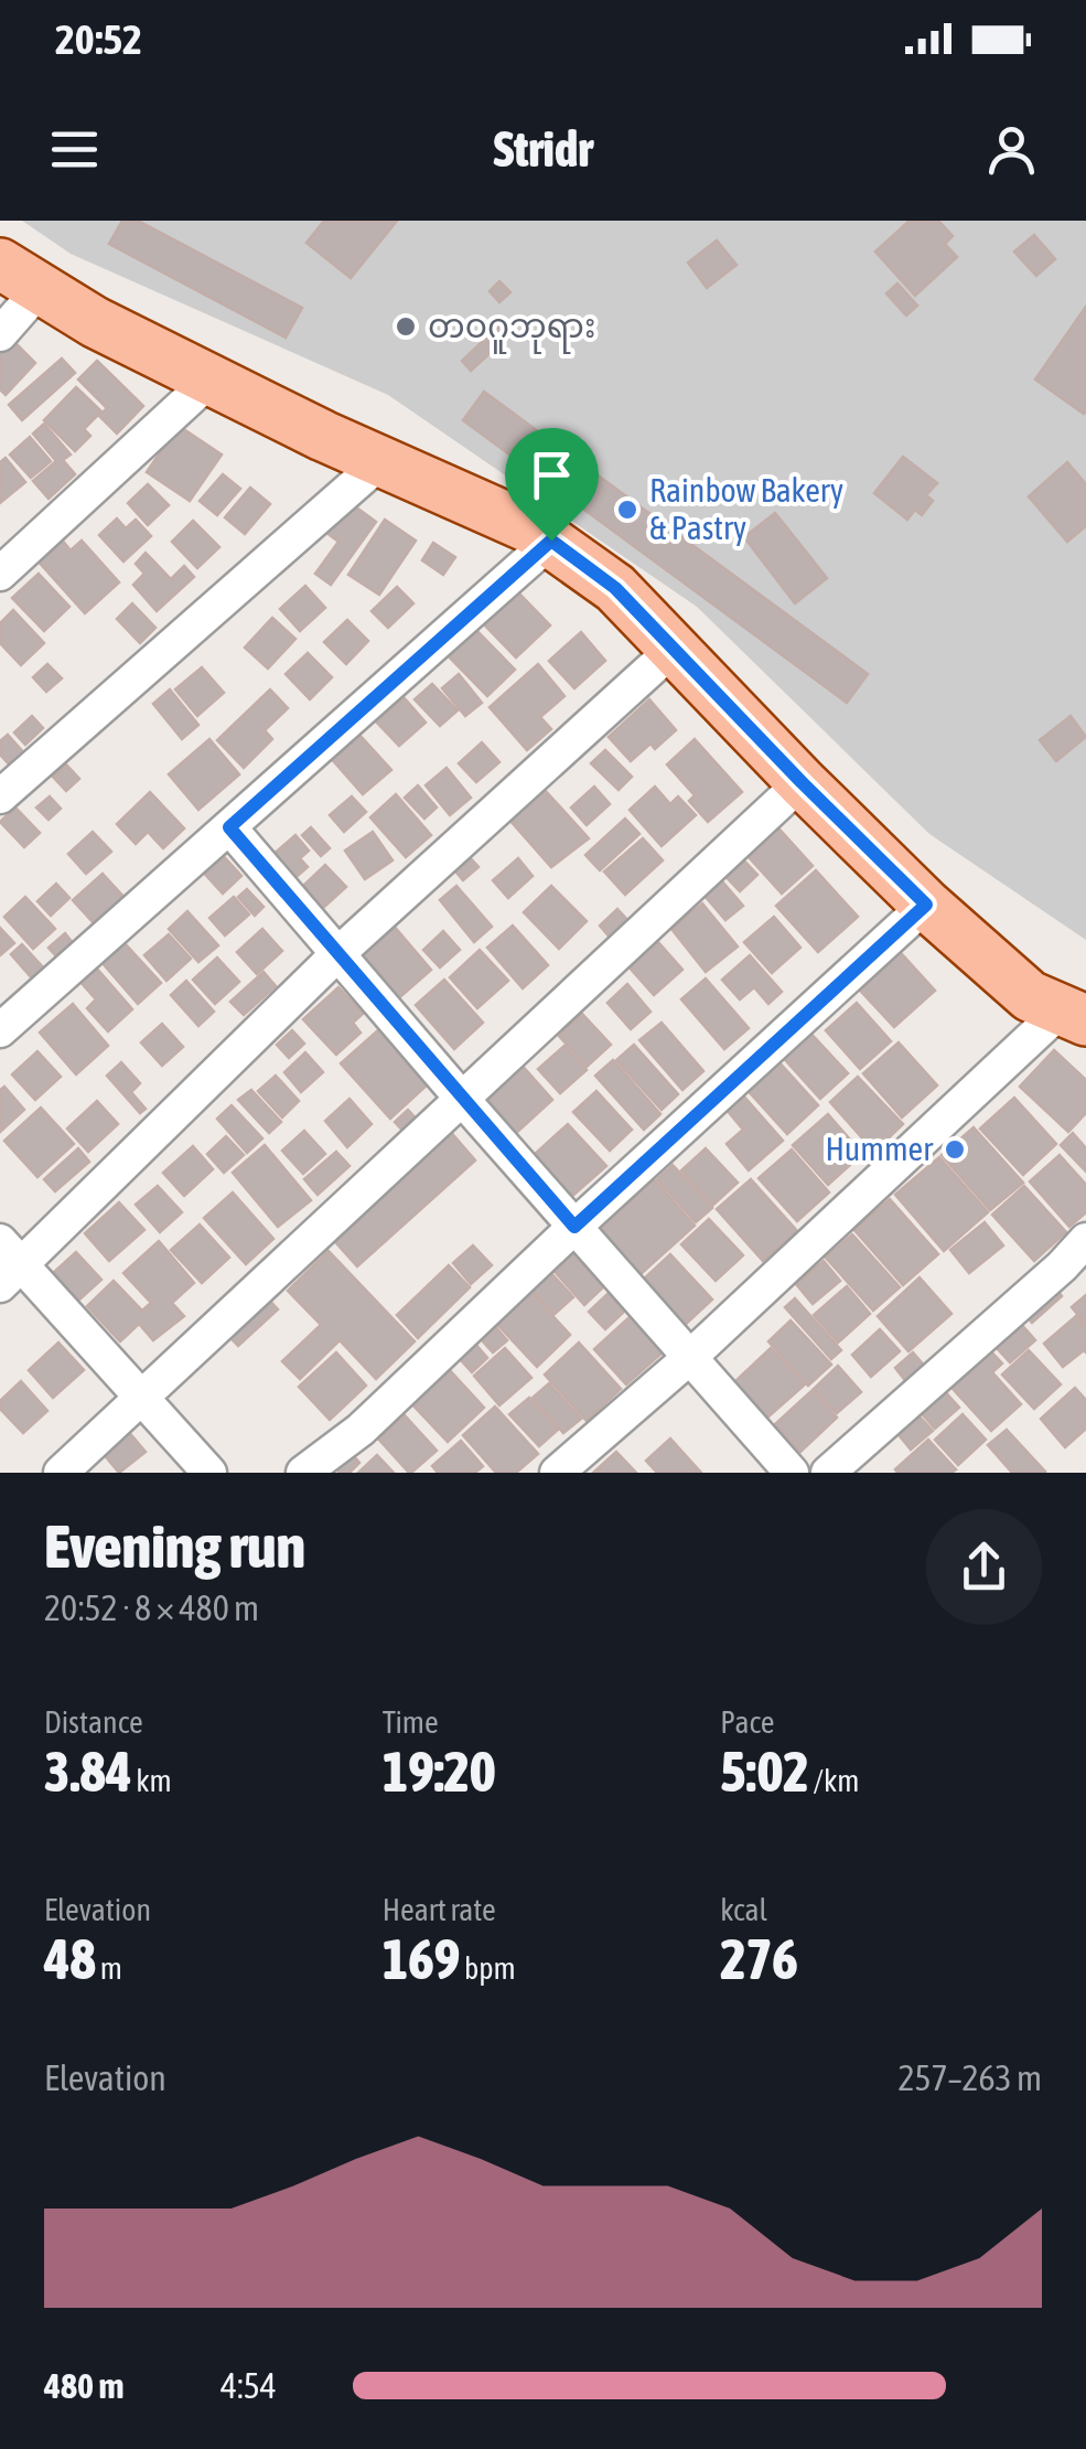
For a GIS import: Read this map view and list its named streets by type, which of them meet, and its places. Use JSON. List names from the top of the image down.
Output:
{
  "places": ["တဝဂူဘုရား", "Rainbow Bakery & Pastry", "Hummer"],
  "page": {
    "status": "20:52",
    "header": "Stridr",
    "heading": ["Evening run", "20:52 · 8 × 480 m"],
    "stats": [
      ["Distance", "3.84 km"],
      ["Time", "19:20"],
      ["Pace", "5:02 /km"],
      ["Elevation", "48 m"],
      ["Heart rate", "169 bpm"],
      ["kcal", "276"]
    ],
    "chart": ["Elevation", "257–263 m"],
    "list": [
      {
        "name": "480 m",
        "note": "4:54"
      }
    ]
  }
}
